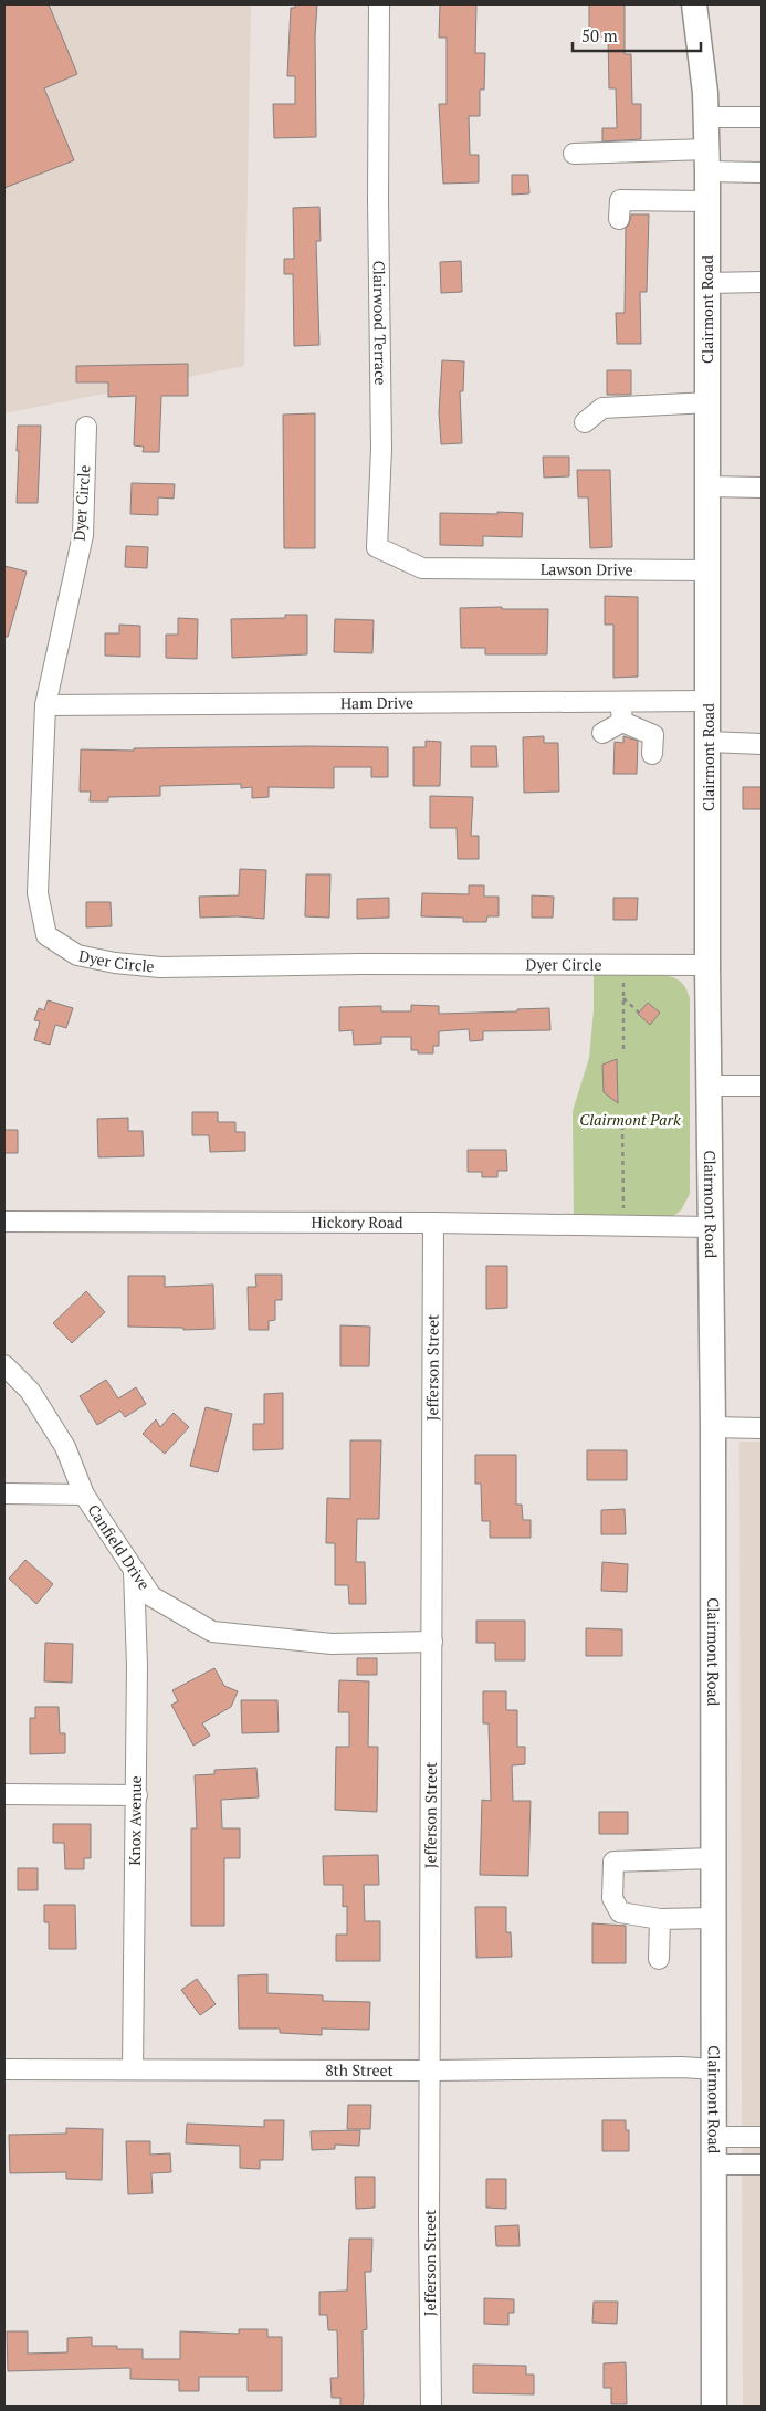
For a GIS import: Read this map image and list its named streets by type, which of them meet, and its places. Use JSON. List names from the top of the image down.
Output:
{
  "streets": {
    "main road": ["Clairmont Road"],
    "street": [
      "Clairwood Terrace",
      "Dyer Circle",
      "Lawson Drive",
      "Ham Drive",
      "Hickory Road",
      "Jefferson Street",
      "Canfield Drive",
      "Knox Avenue",
      "8th Street"
    ]
  },
  "crossings": [
    ["Clairmont Road", "Dyer Circle"],
    ["Clairmont Road", "Lawson Drive"],
    ["Clairmont Road", "Ham Drive"],
    ["Clairmont Road", "Hickory Road"],
    ["Clairmont Road", "8th Street"],
    ["Clairwood Terrace", "Lawson Drive"],
    ["Dyer Circle", "Ham Drive"],
    ["Hickory Road", "Jefferson Street"],
    ["Jefferson Street", "Canfield Drive"],
    ["Jefferson Street", "8th Street"],
    ["Canfield Drive", "Knox Avenue"],
    ["Knox Avenue", "8th Street"]
  ],
  "parks": ["Clairmont Park"],
  "scale_bar": "50 m"
}
